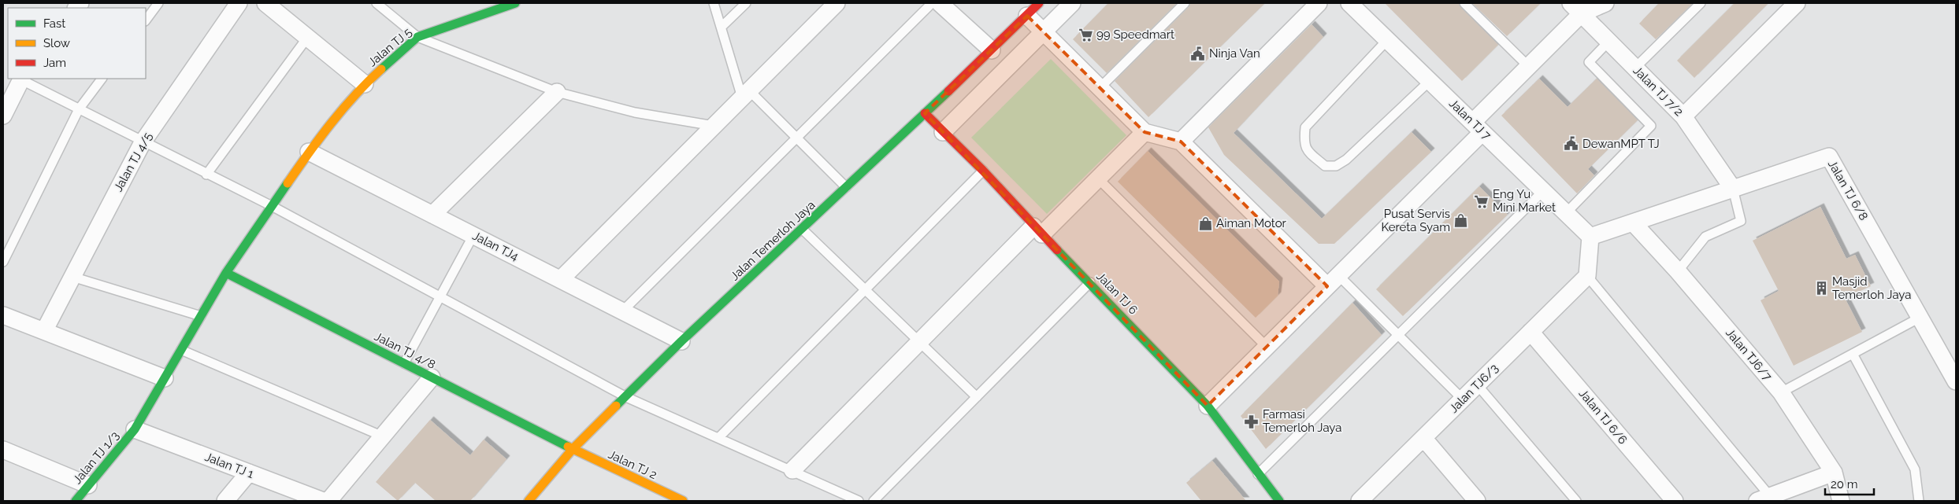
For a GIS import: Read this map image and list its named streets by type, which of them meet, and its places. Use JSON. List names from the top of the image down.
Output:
{
  "streets": {
    "street": [
      "Jalan TJ 5",
      "Jalan TJ 7/2",
      "Jalan TJ 7",
      "Jalan TJ 4/5",
      "Jalan TJ 6/8",
      "Jalan Temerloh Jaya",
      "Jalan TJ4",
      "Jalan TJ 6",
      "Jalan TJ 4/8",
      "Jalan TJ6/7",
      "Jalan TJ6/3",
      "Jalan TJ 6/6",
      "Jalan TJ 1/3",
      "Jalan TJ 2",
      "Jalan TJ 1"
    ]
  },
  "crossings": [
    ["Jalan TJ 5", "Jalan TJ4"],
    ["Jalan TJ 5", "Jalan TJ 4/8"],
    ["Jalan TJ 5", "Jalan TJ 1/3"],
    ["Jalan TJ 7/2", "Jalan TJ 6/8"],
    ["Jalan TJ 7", "Jalan TJ 6/8"],
    ["Jalan TJ 6/8", "Jalan TJ6/7"],
    ["Jalan Temerloh Jaya", "Jalan TJ4"],
    ["Jalan Temerloh Jaya", "Jalan TJ 6"],
    ["Jalan Temerloh Jaya", "Jalan TJ 4/8"],
    ["Jalan Temerloh Jaya", "Jalan TJ 2"],
    ["Jalan TJ 4/8", "Jalan TJ 1/3"],
    ["Jalan TJ 4/8", "Jalan TJ 2"],
    ["Jalan TJ6/3", "Jalan TJ 6/6"],
    ["Jalan TJ 1/3", "Jalan TJ 1"]
  ],
  "places": {
    "supermarket": ["99 Speedmart", "Eng Yu Mini Market"],
    "public building": ["Ninja Van", "DewanMPT TJ"],
    "shop": ["Pusat Servis Kereta Syam", "Aiman Motor"],
    "building": ["Masjid Temerloh Jaya"],
    "pharmacy": ["Farmasi Temerloh Jaya"]
  },
  "legend": ["Fast", "Slow", "Jam"],
  "scale_bar": "20 m"
}
